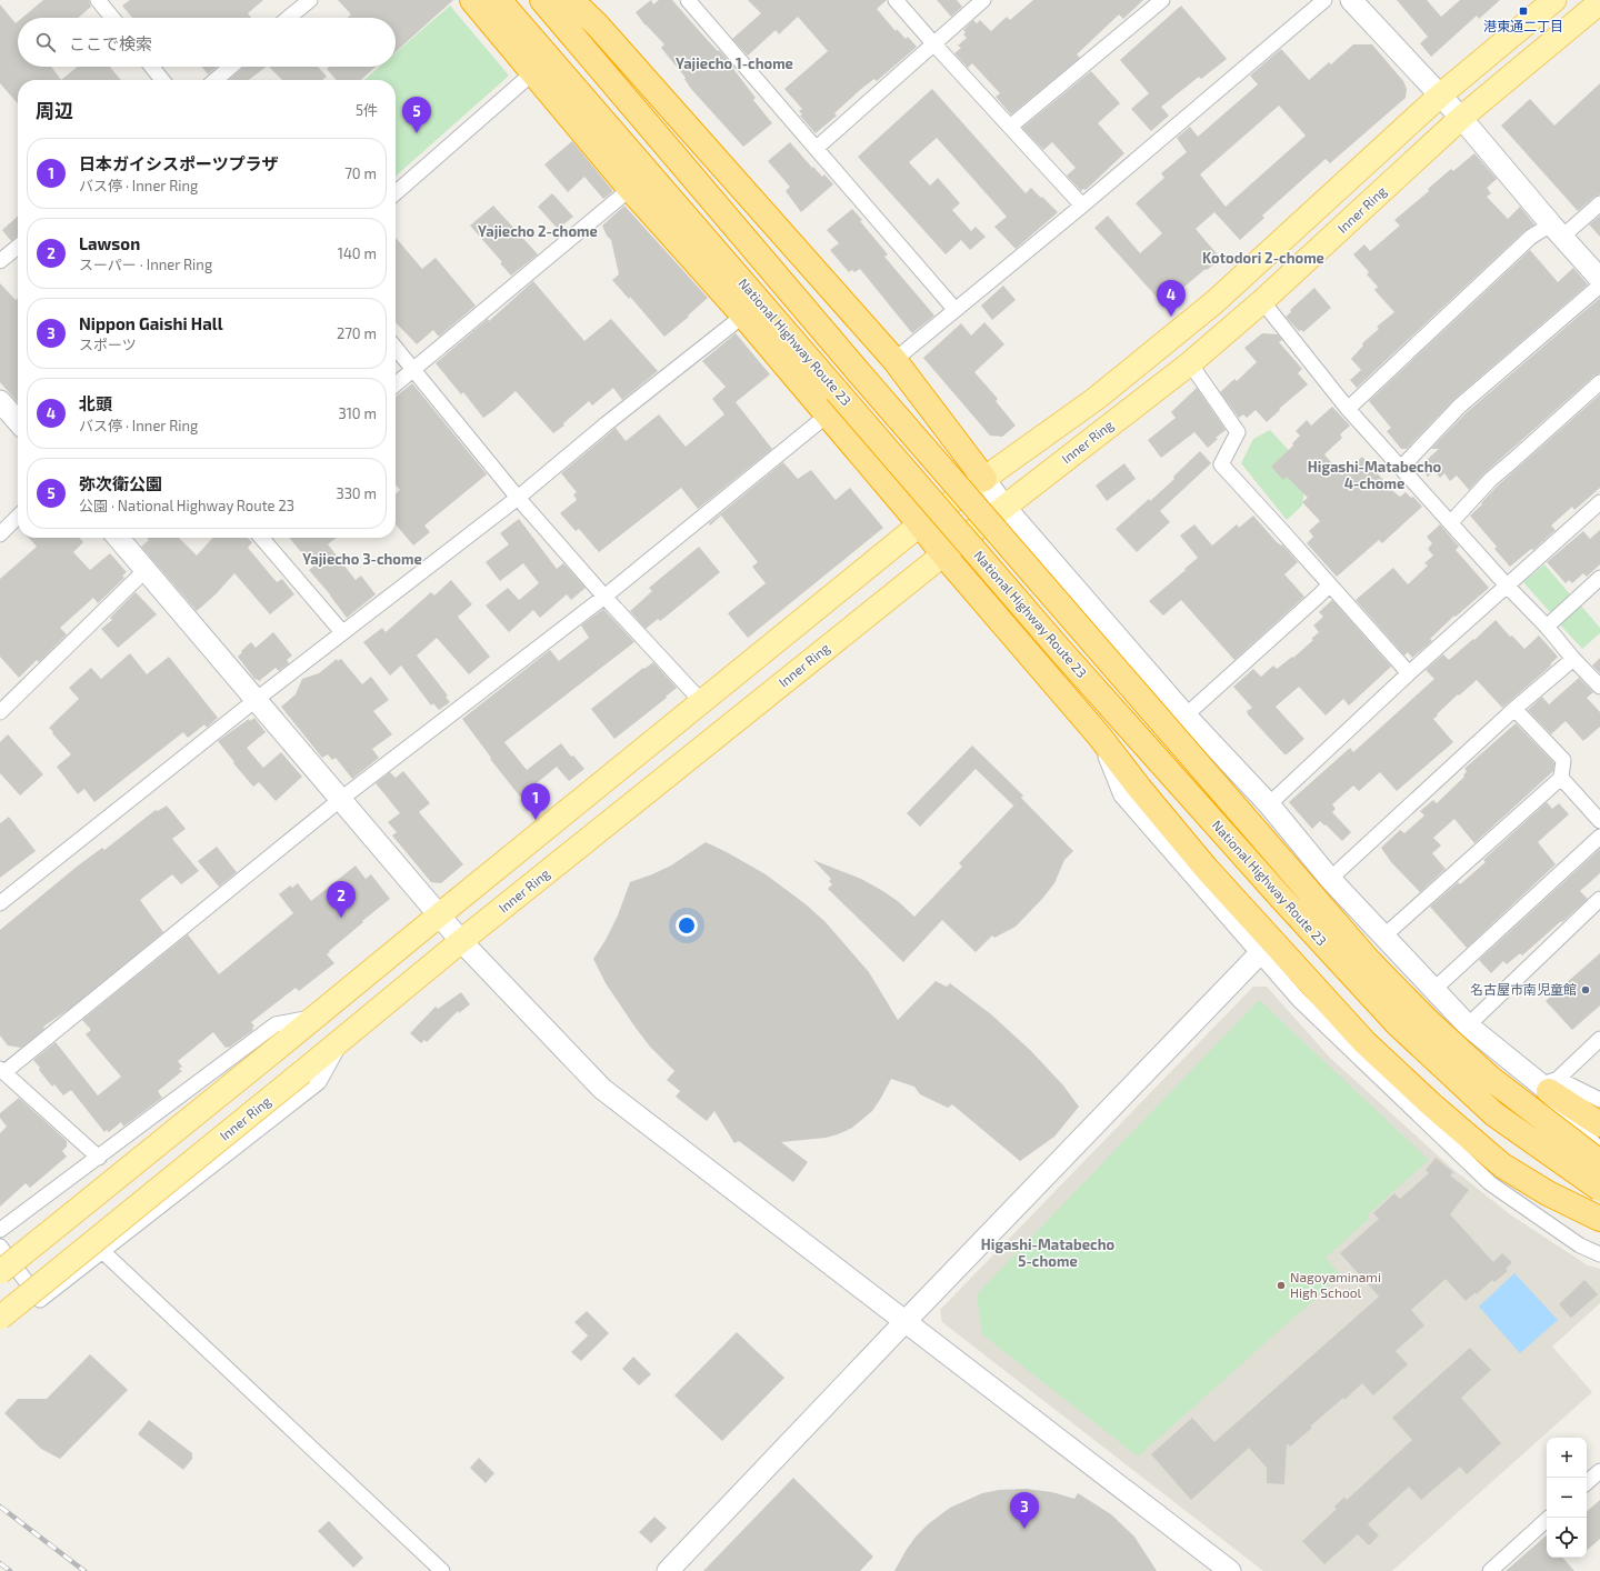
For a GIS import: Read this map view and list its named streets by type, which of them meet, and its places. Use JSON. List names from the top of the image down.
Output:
{
  "streets": {
    "highway": ["National Highway Route 23"],
    "main road": ["Inner Ring"]
  },
  "districts": [
    "Yajiecho 1-chome",
    "Yajiecho 2-chome",
    "Kotodori 2-chome",
    "Higashi-Matabecho 4-chome",
    "Yajiecho 3-chome",
    "Higashi-Matabecho 5-chome"
  ],
  "places": {
    "transit": ["港東通二丁目"],
    "other": ["名古屋市南児童館", "Nagoyaminami High School"]
  },
  "page": {
    "search": "ここで検索",
    "heading": ["周辺", "5件"],
    "pins": [
      "5",
      "4",
      "1",
      "2",
      "3"
    ],
    "list": [
      {
        "mark": "1",
        "name": "日本ガイシスポーツプラザ",
        "note": "バス停 · Inner Ring",
        "value": "70 m"
      },
      {
        "mark": "2",
        "name": "Lawson",
        "note": "スーパー · Inner Ring",
        "value": "140 m"
      },
      {
        "mark": "3",
        "name": "Nippon Gaishi Hall",
        "note": "スポーツ",
        "value": "270 m"
      },
      {
        "mark": "4",
        "name": "北頭",
        "note": "バス停 · Inner Ring",
        "value": "310 m"
      },
      {
        "mark": "5",
        "name": "弥次衛公園",
        "note": "公園 · National Highway Route 23",
        "value": "330 m"
      }
    ],
    "map_buttons": ["+", "−"]
  }
}
